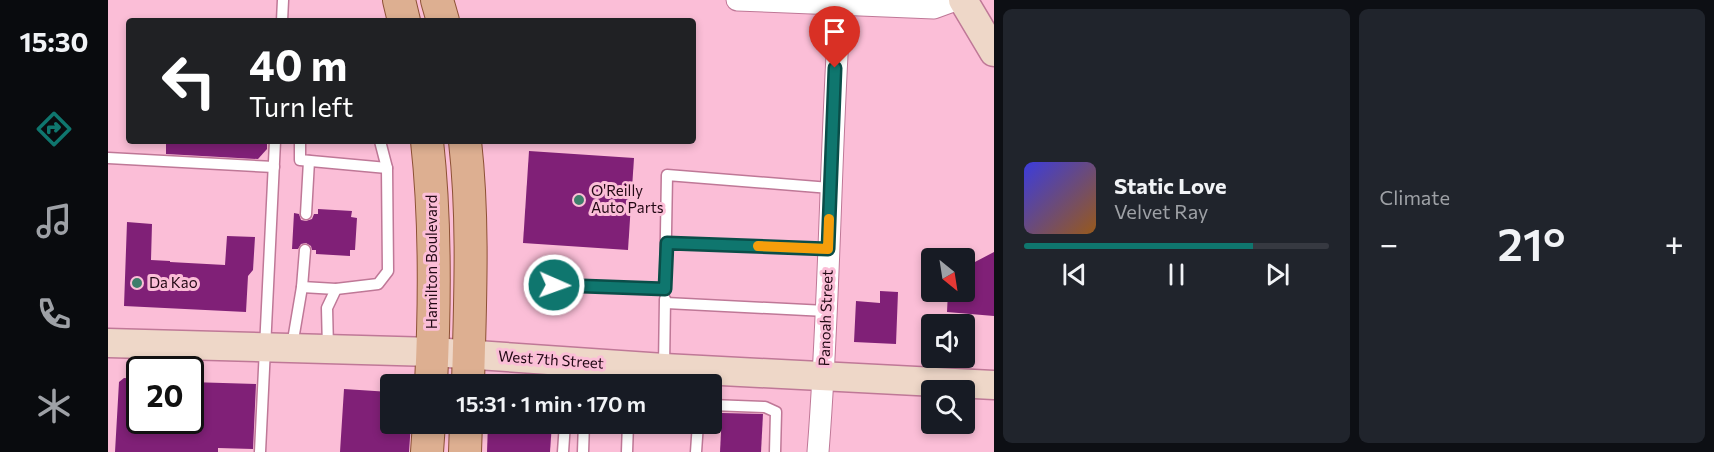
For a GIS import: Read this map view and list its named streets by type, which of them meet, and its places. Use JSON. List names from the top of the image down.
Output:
{
  "streets": {
    "main road": ["Hamilton Boulevard", "West 7th Street"],
    "street": ["Panoah Street"]
  },
  "crossings": [
    ["Hamilton Boulevard", "West 7th Street"],
    ["Panoah Street", "West 7th Street"]
  ],
  "places": ["O'Reilly Auto Parts", "Da Kao"],
  "north": "bottom right",
  "page": {
    "tabs": "15:30",
    "tile": "Climate",
    "turn": ["40 m", "Turn left"],
    "song": ["Static Love", "Velvet Ray"],
    "heat": ["−", "21°", "+"],
    "limit": "20",
    "trip": "15:31 · 1 min · 170 m"
  }
}
